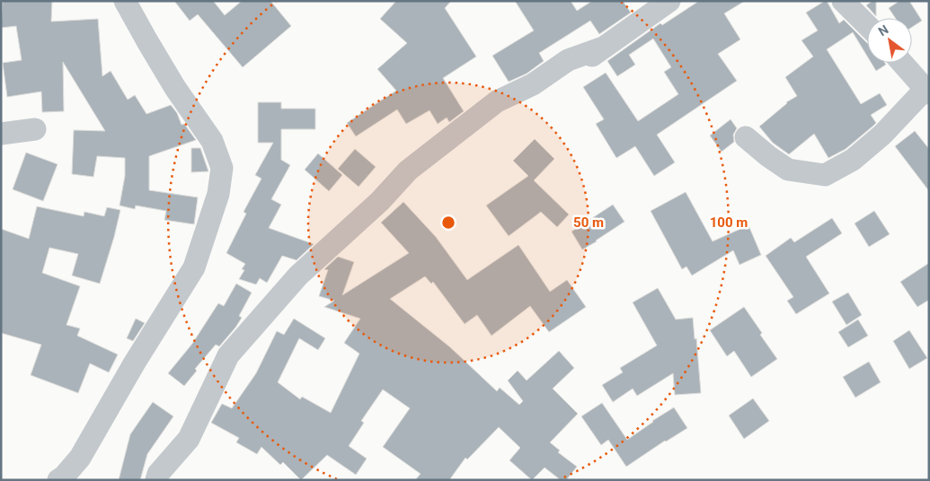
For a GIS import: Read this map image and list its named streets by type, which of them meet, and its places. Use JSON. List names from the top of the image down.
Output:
{
  "north": "top left",
  "rings": ["50 m", "100 m"]
}
